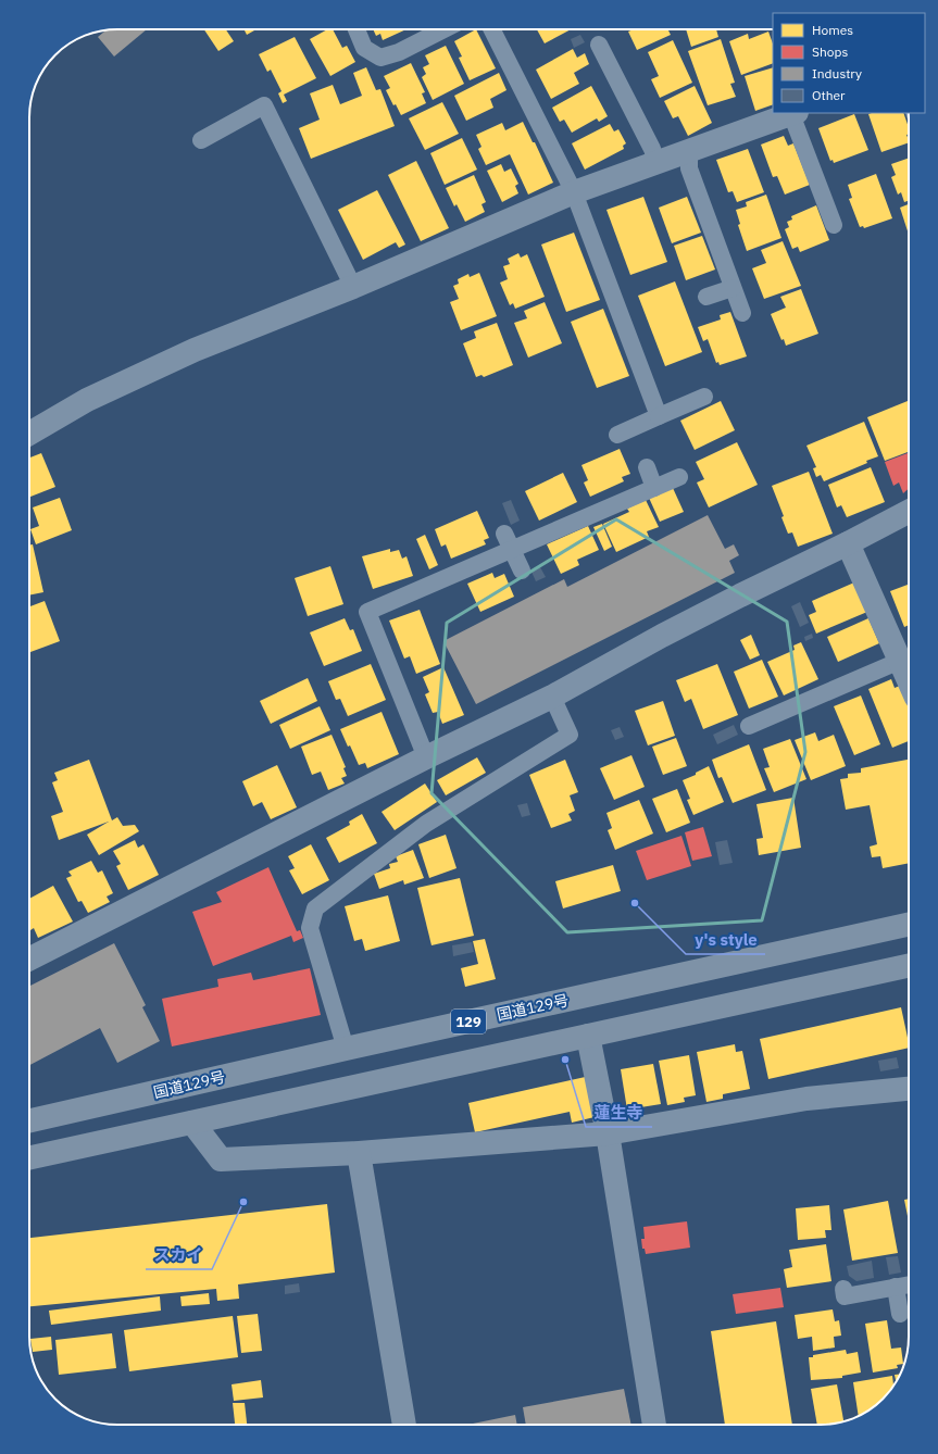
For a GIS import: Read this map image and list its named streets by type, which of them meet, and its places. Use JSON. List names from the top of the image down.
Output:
{
  "streets": {
    "highway": ["国道129号", "129"]
  },
  "places": ["y's style", "蓮生寺", "スカイ"],
  "legend": [
    "Homes",
    "Shops",
    "Industry",
    "Other"
  ]
}
